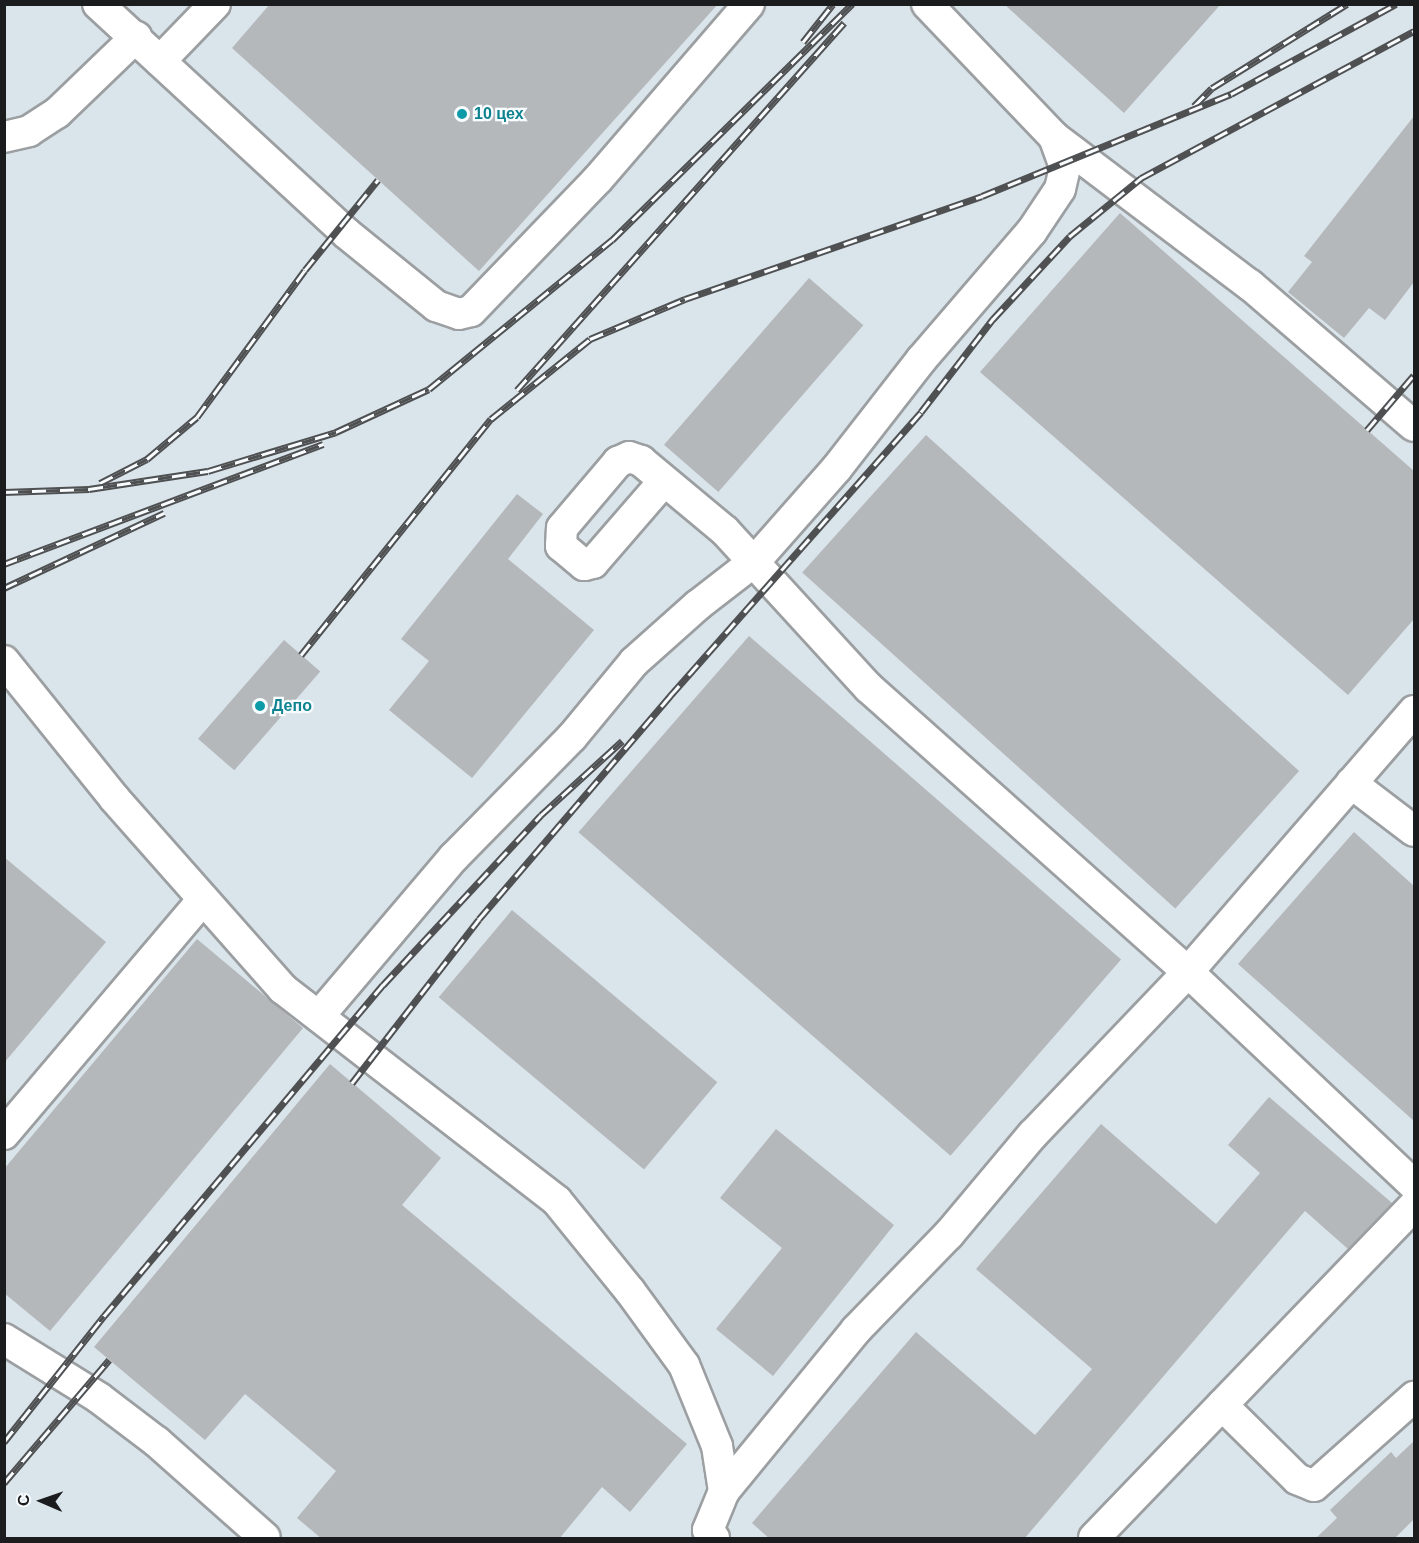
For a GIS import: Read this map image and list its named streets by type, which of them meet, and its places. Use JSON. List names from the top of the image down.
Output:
{
  "places": ["10 цех", "Депо"],
  "north": "left"
}
